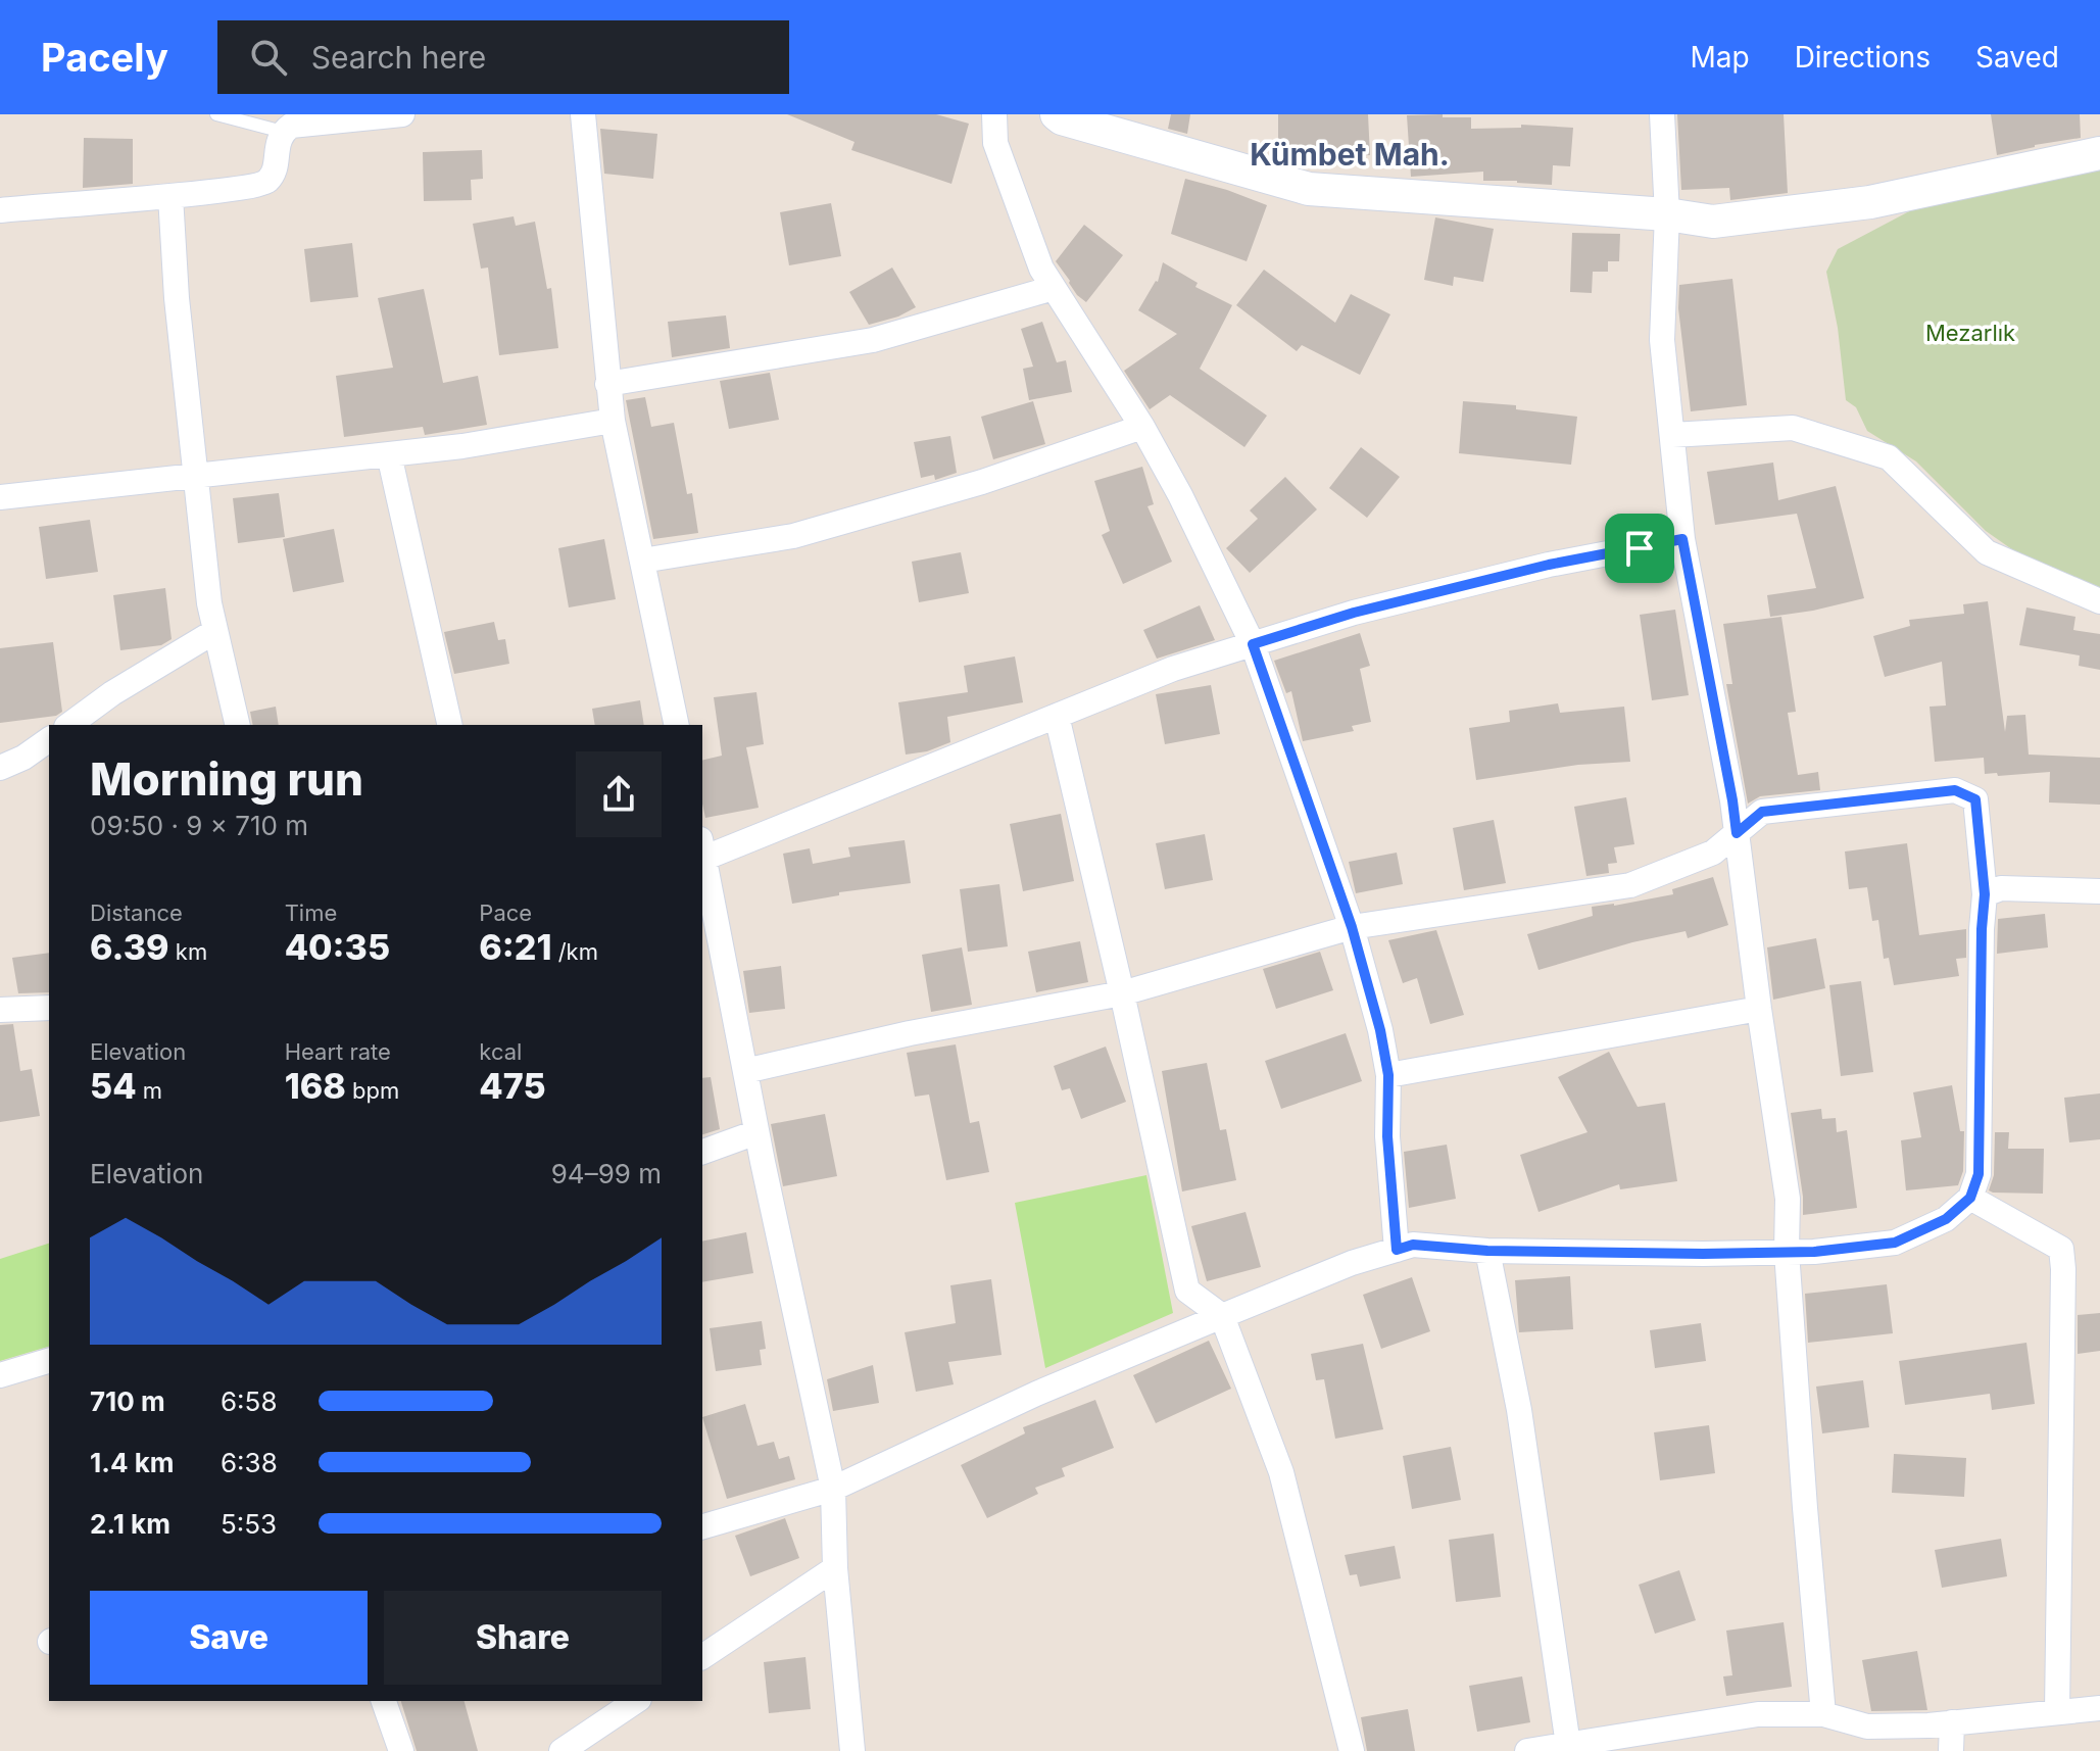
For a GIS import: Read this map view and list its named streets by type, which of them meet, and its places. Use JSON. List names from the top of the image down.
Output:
{
  "districts": ["Kümbet Mah."],
  "parks": ["Mezarlık"],
  "page": {
    "header": "Pacely",
    "search": "Search here",
    "nav": ["Map", "Directions", "Saved"],
    "heading": ["Morning run", "09:50 · 9 × 710 m"],
    "stats": [
      ["Distance", "6.39 km"],
      ["Time", "40:35"],
      ["Pace", "6:21 /km"],
      ["Elevation", "54 m"],
      ["Heart rate", "168 bpm"],
      ["kcal", "475"]
    ],
    "chart": ["Elevation", "94–99 m"],
    "list": [
      {
        "name": "710 m",
        "note": "6:58"
      },
      {
        "name": "1.4 km",
        "note": "6:38"
      },
      {
        "name": "2.1 km",
        "note": "5:53"
      }
    ],
    "buttons": ["Save", "Share"]
  }
}
